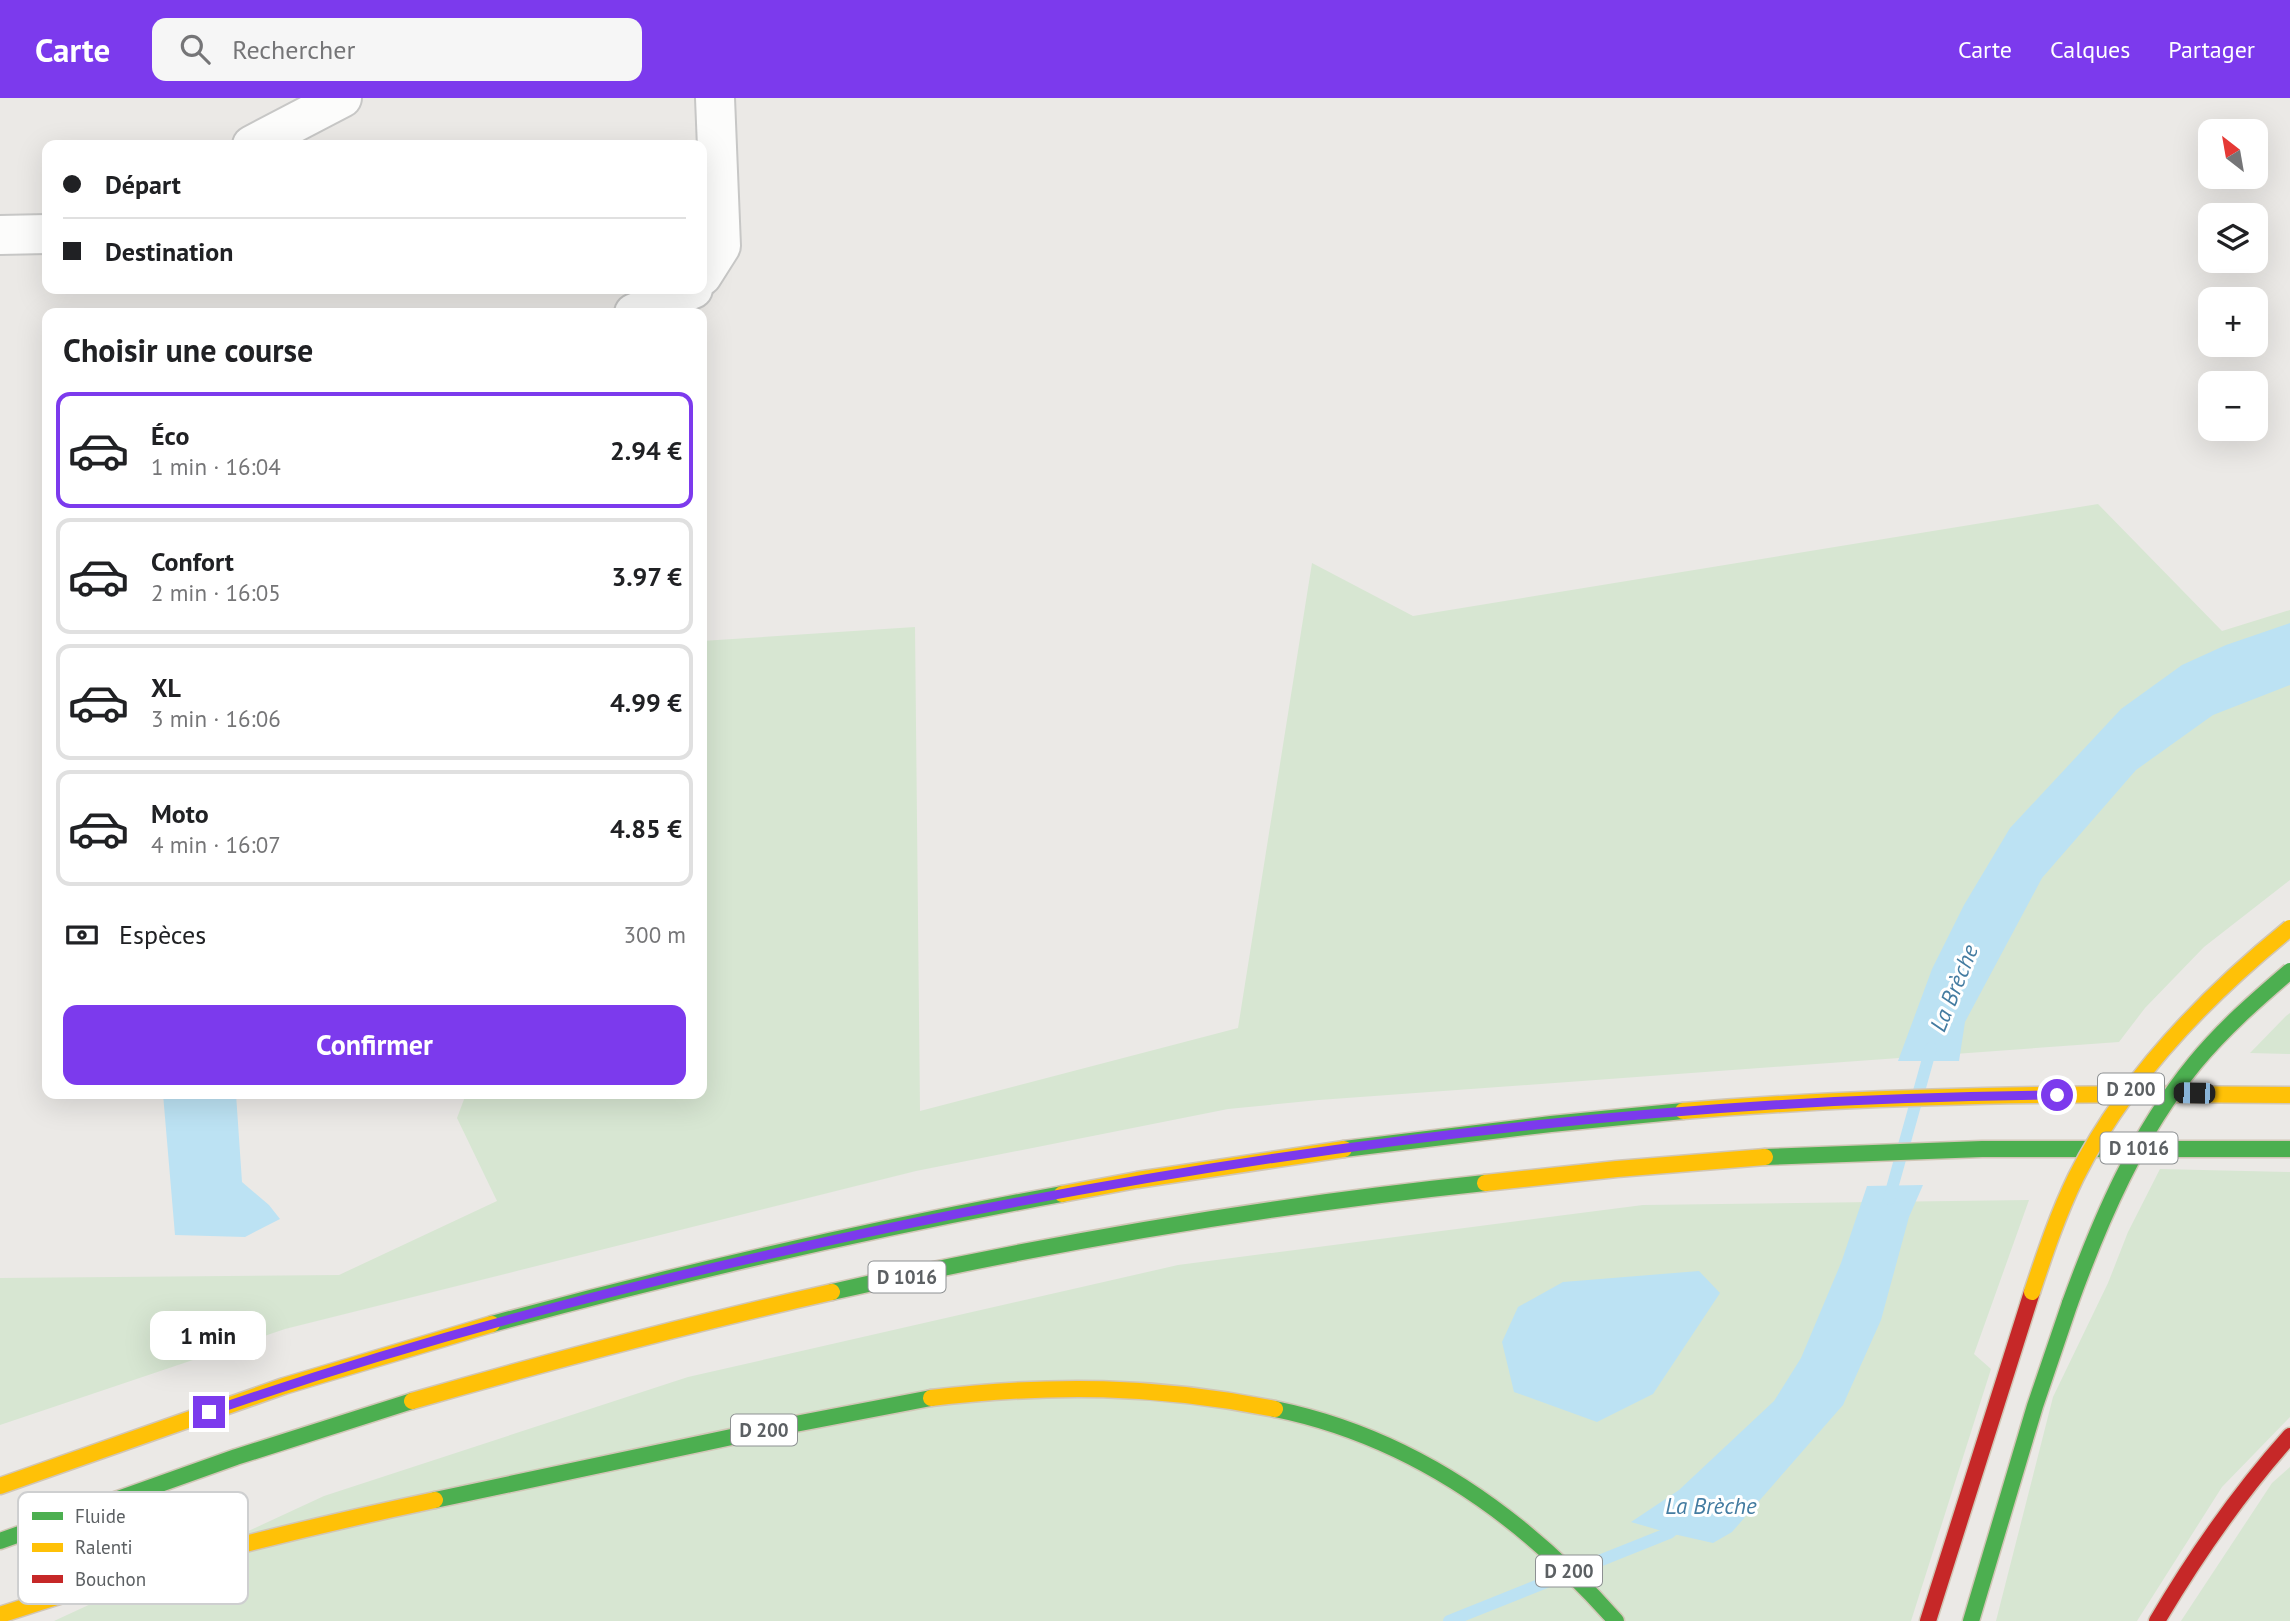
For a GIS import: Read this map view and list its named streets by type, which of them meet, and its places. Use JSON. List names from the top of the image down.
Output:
{
  "streets": {
    "main road": ["D 200", "D 1016"]
  },
  "water": ["La Brèche"],
  "legend": ["Fluide", "Ralenti", "Bouchon"],
  "north": "top left",
  "page": {
    "header": "Carte",
    "search": "Rechercher",
    "nav": ["Carte", "Calques", "Partager"],
    "map_buttons": ["+", "−"],
    "banner": ["Départ", "Destination"],
    "heading": "Choisir une course",
    "list": [
      {
        "name": "Éco",
        "note": "1 min · 16:04",
        "value": "2.94 €"
      },
      {
        "name": "Confort",
        "note": "2 min · 16:05",
        "value": "3.97 €"
      },
      {
        "name": "XL",
        "note": "3 min · 16:06",
        "value": "4.99 €"
      },
      {
        "name": "Moto",
        "note": "4 min · 16:07",
        "value": "4.85 €"
      }
    ],
    "pay": ["Espèces", "300 m"],
    "buttons": "Confirmer",
    "bubble": "1 min"
  }
}
